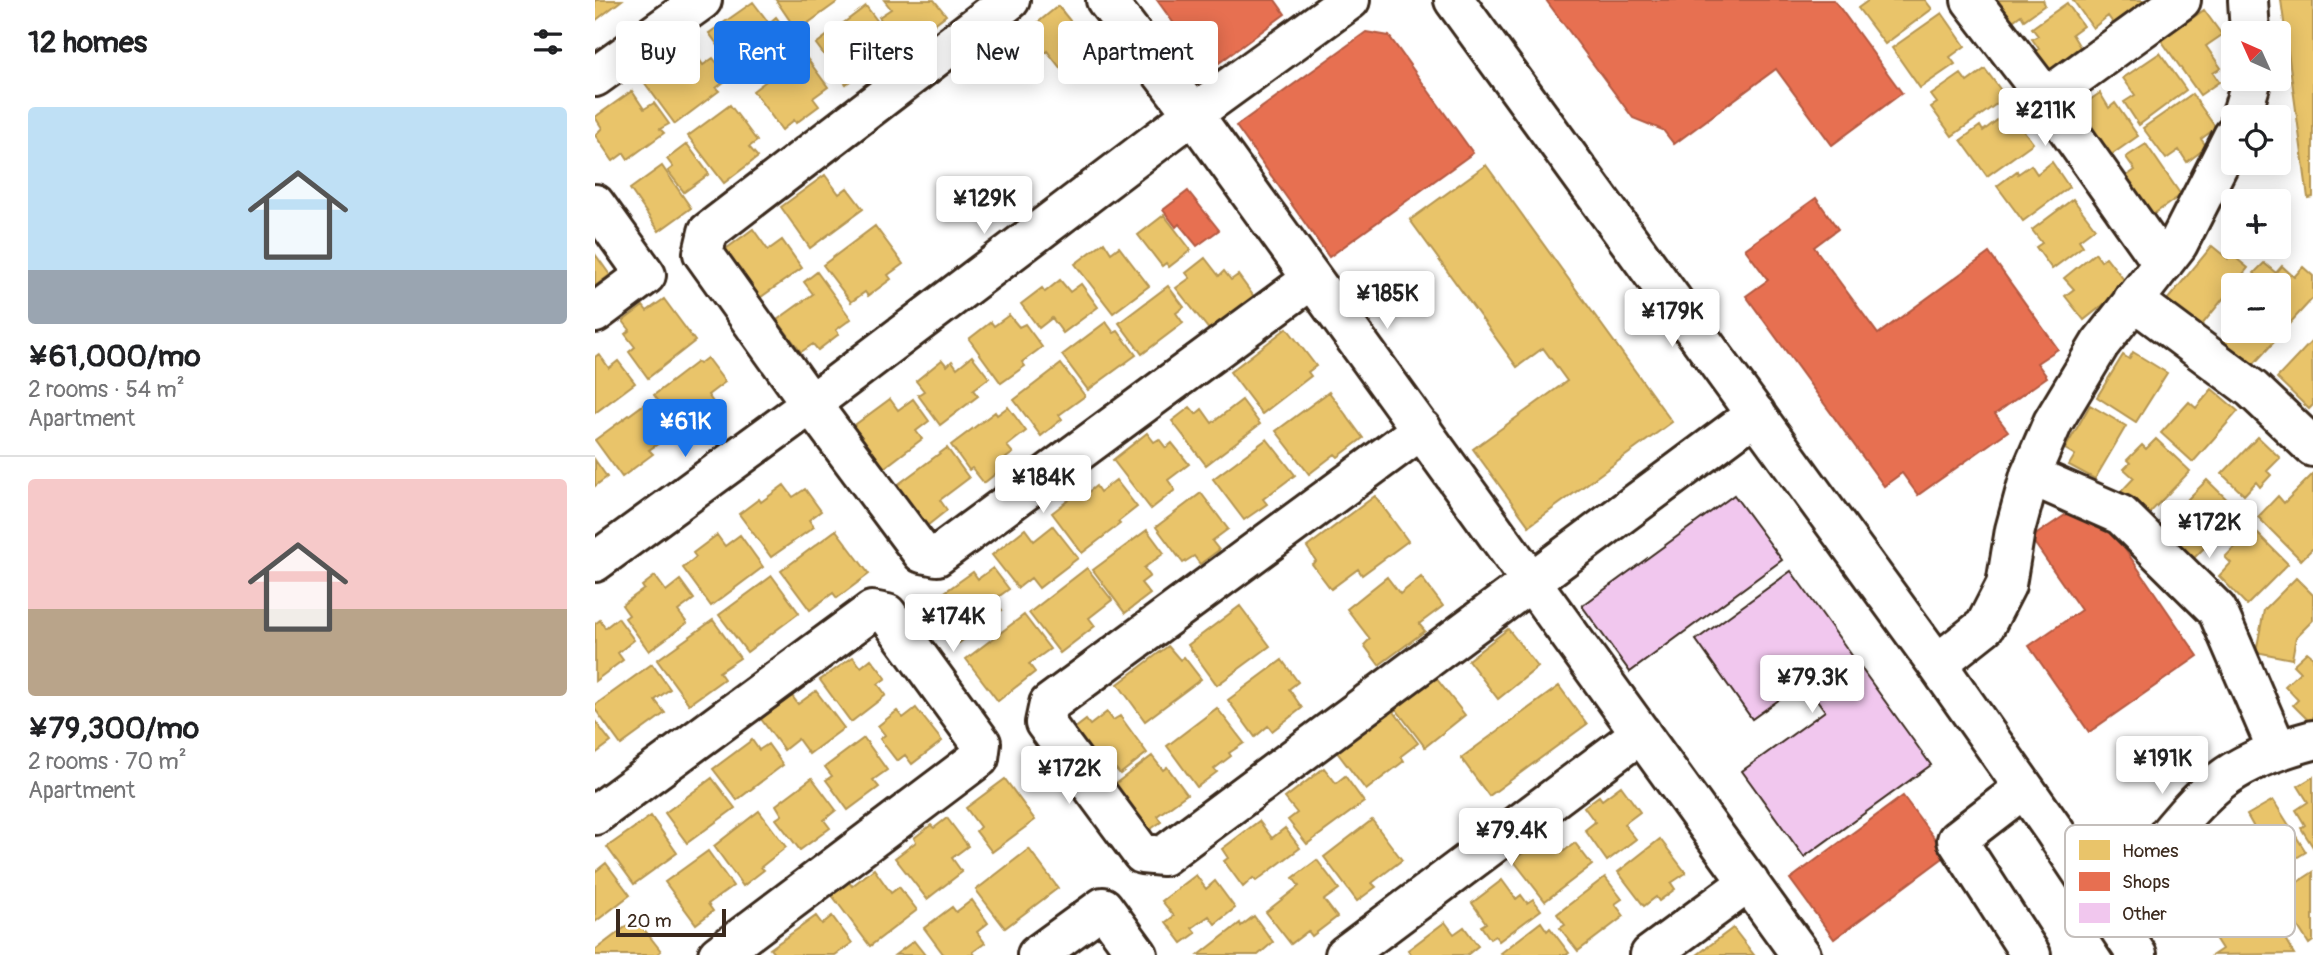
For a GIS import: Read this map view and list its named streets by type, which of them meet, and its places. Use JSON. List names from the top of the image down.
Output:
{
  "legend": ["Homes", "Shops", "Other"],
  "scale_bar": "20 m",
  "north": "top left",
  "page": {
    "heading": "12 homes",
    "map_buttons": ["+", "−"],
    "chip": [
      "Buy",
      "Rent",
      "Filters",
      "New",
      "Apartment"
    ],
    "list": [
      {
        "name": "¥61,000/mo",
        "note": "2 rooms · 54 m² · Apartment"
      },
      {
        "name": "¥79,300/mo",
        "note": "2 rooms · 70 m² · Apartment"
      }
    ],
    "price": [
      "¥211K",
      "¥129K",
      "¥185K",
      "¥179K",
      "¥61K",
      "¥184K",
      "¥172K",
      "¥174K",
      "¥79.3K",
      "¥191K",
      "¥172K",
      "¥79.4K"
    ],
    "scale": "20 m"
  }
}
